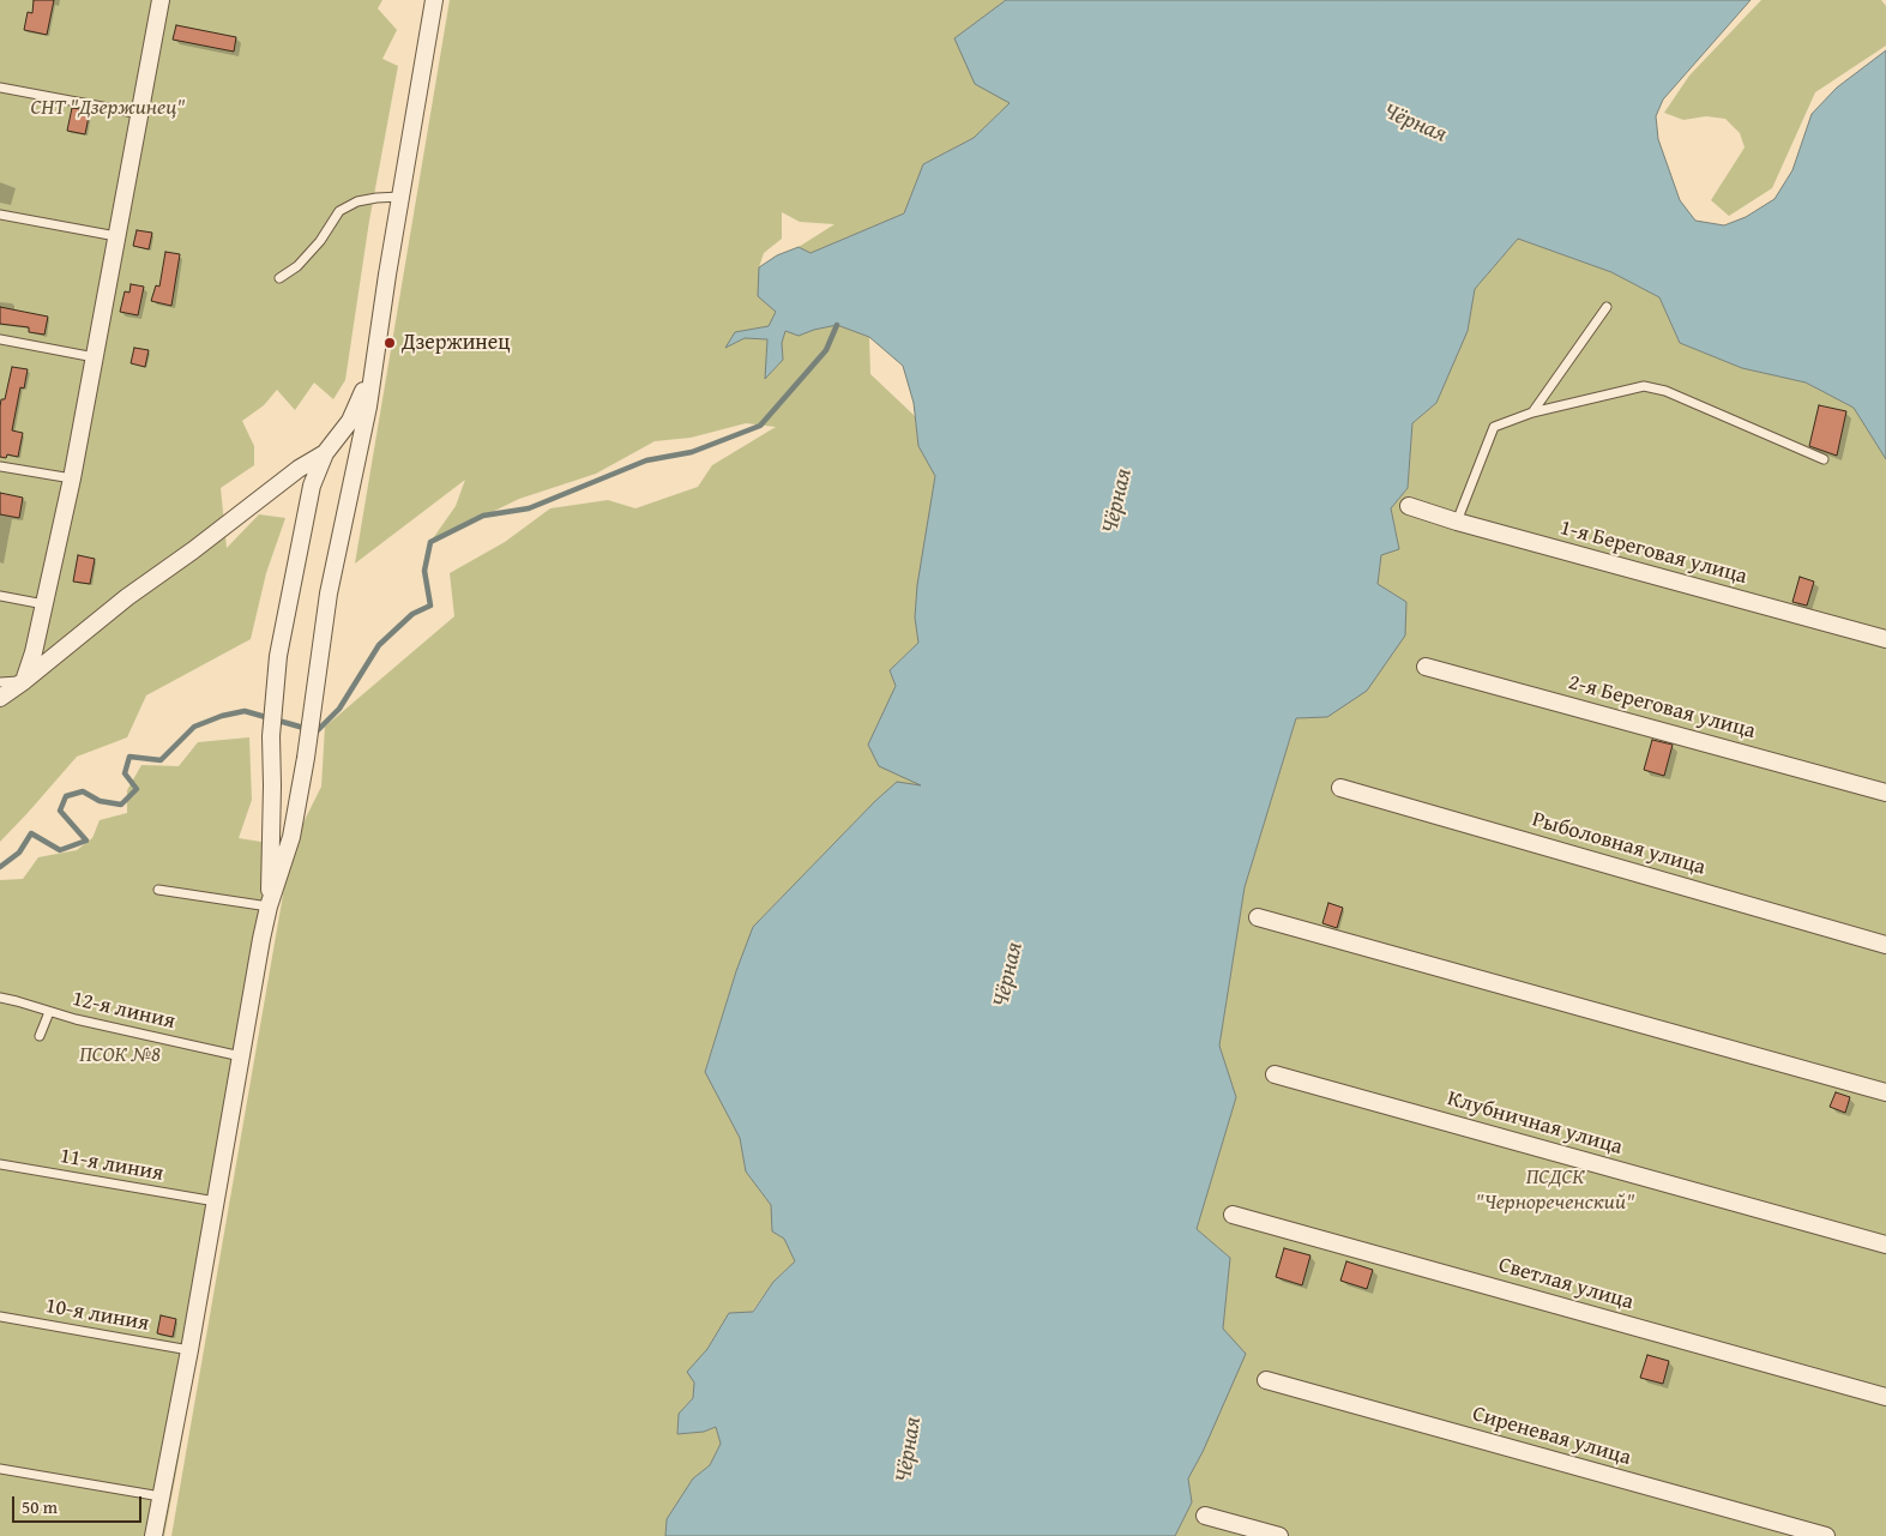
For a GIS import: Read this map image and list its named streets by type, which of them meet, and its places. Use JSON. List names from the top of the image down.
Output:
{
  "streets": {
    "street": [
      "1-я Береговая улица",
      "2-я Береговая улица",
      "Рыболовная улица",
      "Клубничная улица",
      "Светлая улица",
      "Сиреневая улица"
    ],
    "lane": ["12-я линия", "11-я линия", "10-я линия"]
  },
  "water": ["Чёрная"],
  "parks": ["СНТ \"Дзержинец\"", "ПСОК №8", "ПСДСК \"Чернореченский\""],
  "places": ["Дзержинец"],
  "scale_bar": "50 m"
}
